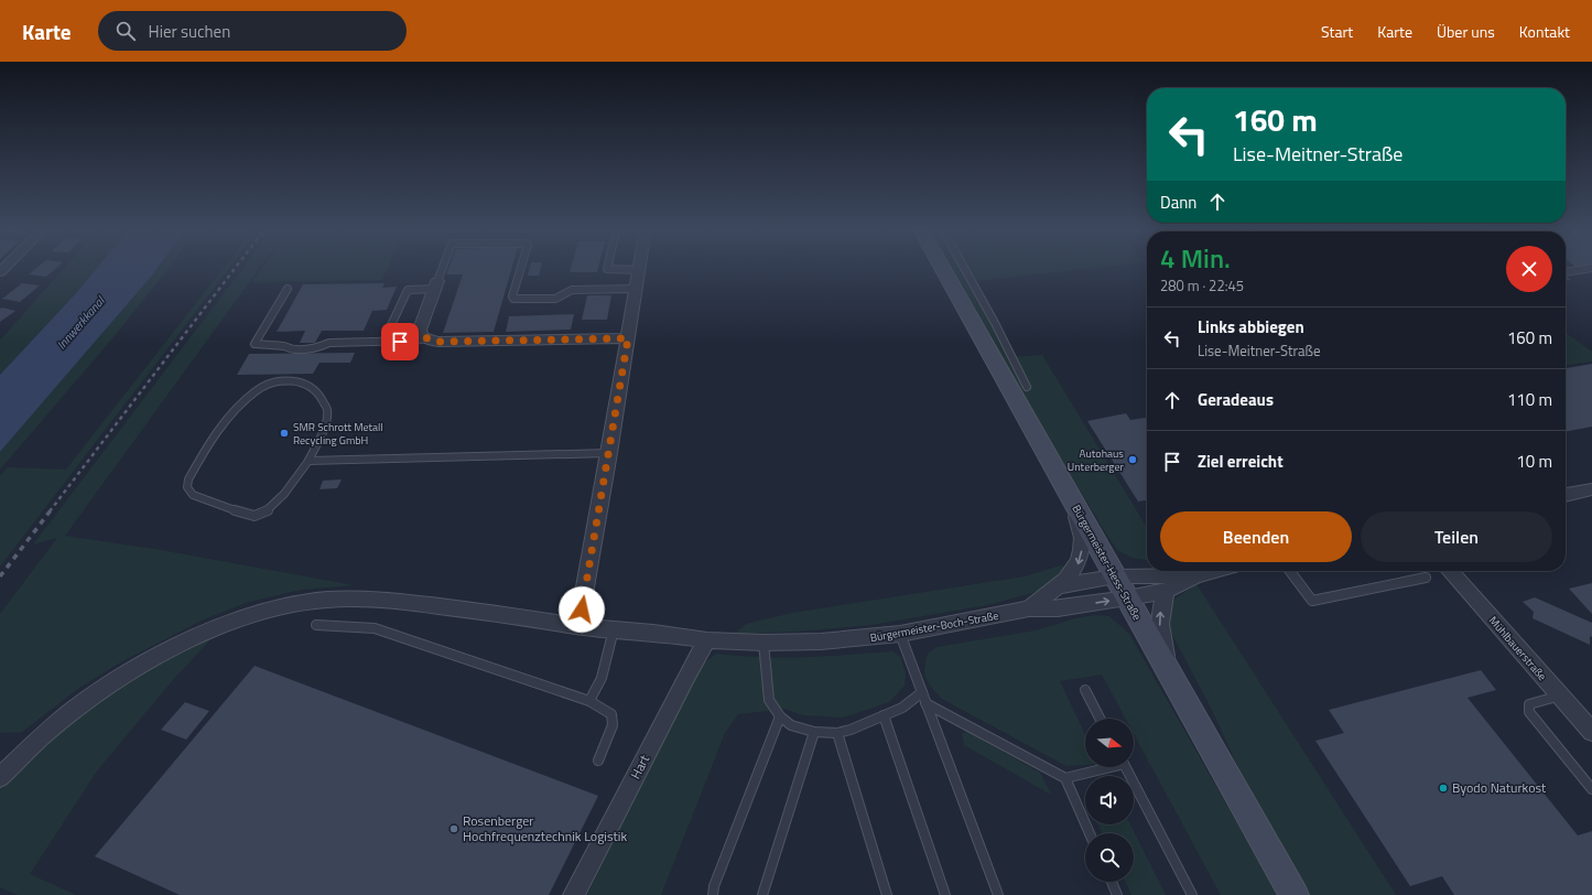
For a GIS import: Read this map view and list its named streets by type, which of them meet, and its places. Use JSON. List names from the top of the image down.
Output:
{
  "streets": {
    "main road": ["Bürgermeister-Hess-Straße"],
    "street": ["Bürgermeister-Boch-Straße", "Mühlbauerstraße", "Hart"]
  },
  "crossings": [
    ["Bürgermeister-Hess-Straße", "Bürgermeister-Boch-Straße"],
    ["Bürgermeister-Boch-Straße", "Hart"]
  ],
  "water": ["Innwerkkanal"],
  "places": [
    "SMR Schrott Metall Recycling GmbH",
    "Autohaus Unterberger",
    "Byodo Naturkost",
    "Rosenberger Hochfrequenztechnik Logistik"
  ],
  "north": "right",
  "page": {
    "header": "Karte",
    "search": "Hier suchen",
    "nav": [
      "Start",
      "Karte",
      "Über uns",
      "Kontakt"
    ],
    "turn": ["160 m", "Lise-Meitner-Straße"],
    "then": "Dann",
    "heading": ["4 Min.", "280 m · 22:45"],
    "list": [
      {
        "name": "Links abbiegen",
        "note": "Lise-Meitner-Straße",
        "value": "160 m"
      },
      {
        "name": "Geradeaus",
        "value": "110 m"
      },
      {
        "name": "Ziel erreicht",
        "value": "10 m"
      }
    ],
    "buttons": ["Beenden", "Teilen"]
  }
}
